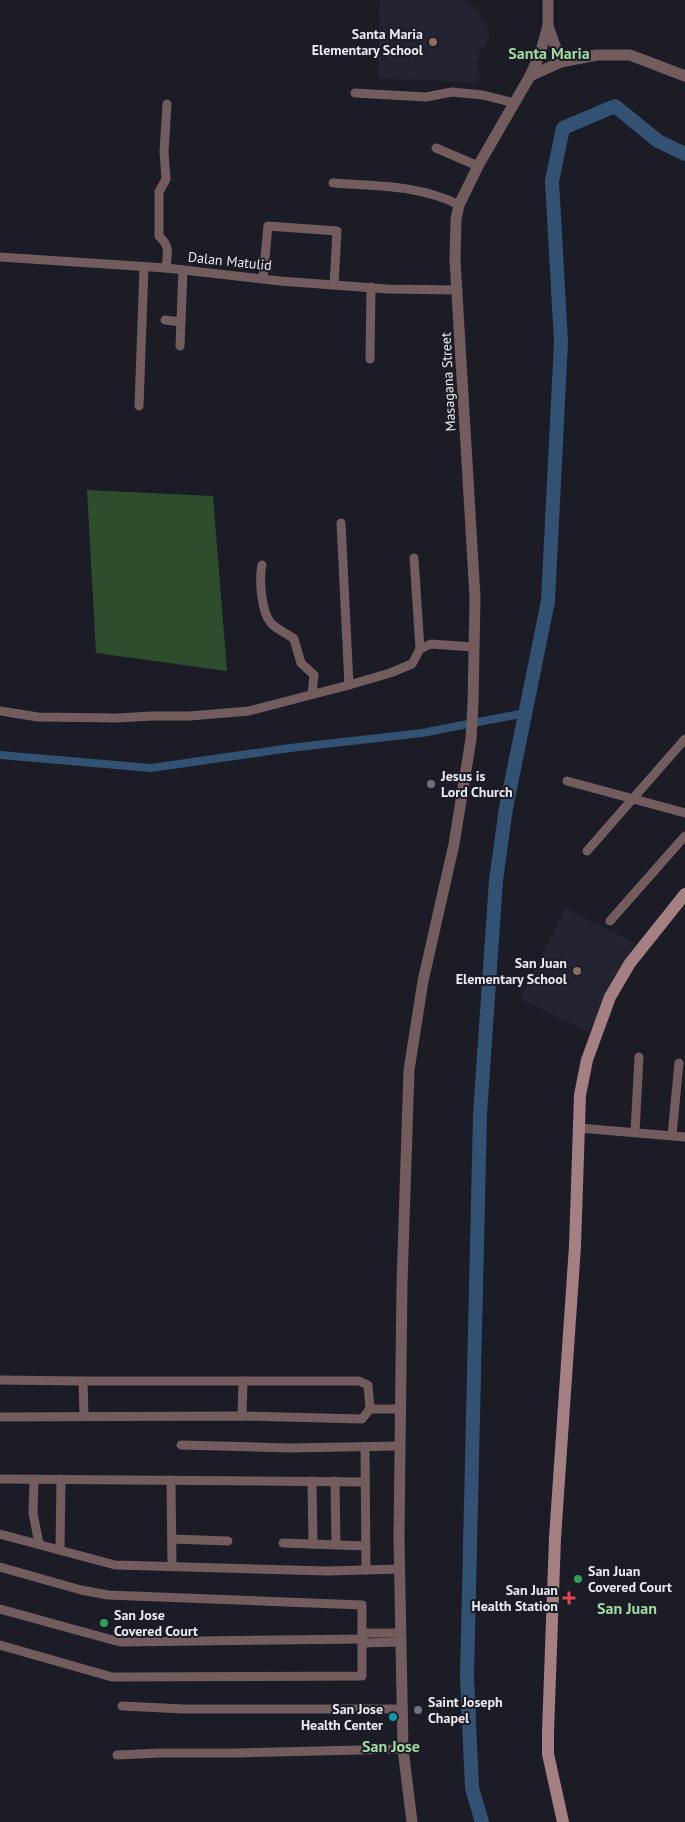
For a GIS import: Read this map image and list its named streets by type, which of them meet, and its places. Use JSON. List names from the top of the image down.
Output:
{
  "streets": {
    "street": ["Dalan Matulid", "Masagana Street"]
  },
  "crossings": [
    ["Dalan Matulid", "Masagana Street"]
  ],
  "districts": ["Santa Maria", "San Juan", "San Jose"],
  "places": {
    "other": [
      "Santa Maria Elementary School",
      "Jesus is Lord Church",
      "San Juan Elementary School",
      "San Juan Covered Court",
      "San Jose Covered Court",
      "Saint Joseph Chapel",
      "San Jose Health Center"
    ],
    "health": ["San Juan Health Station"]
  }
}
